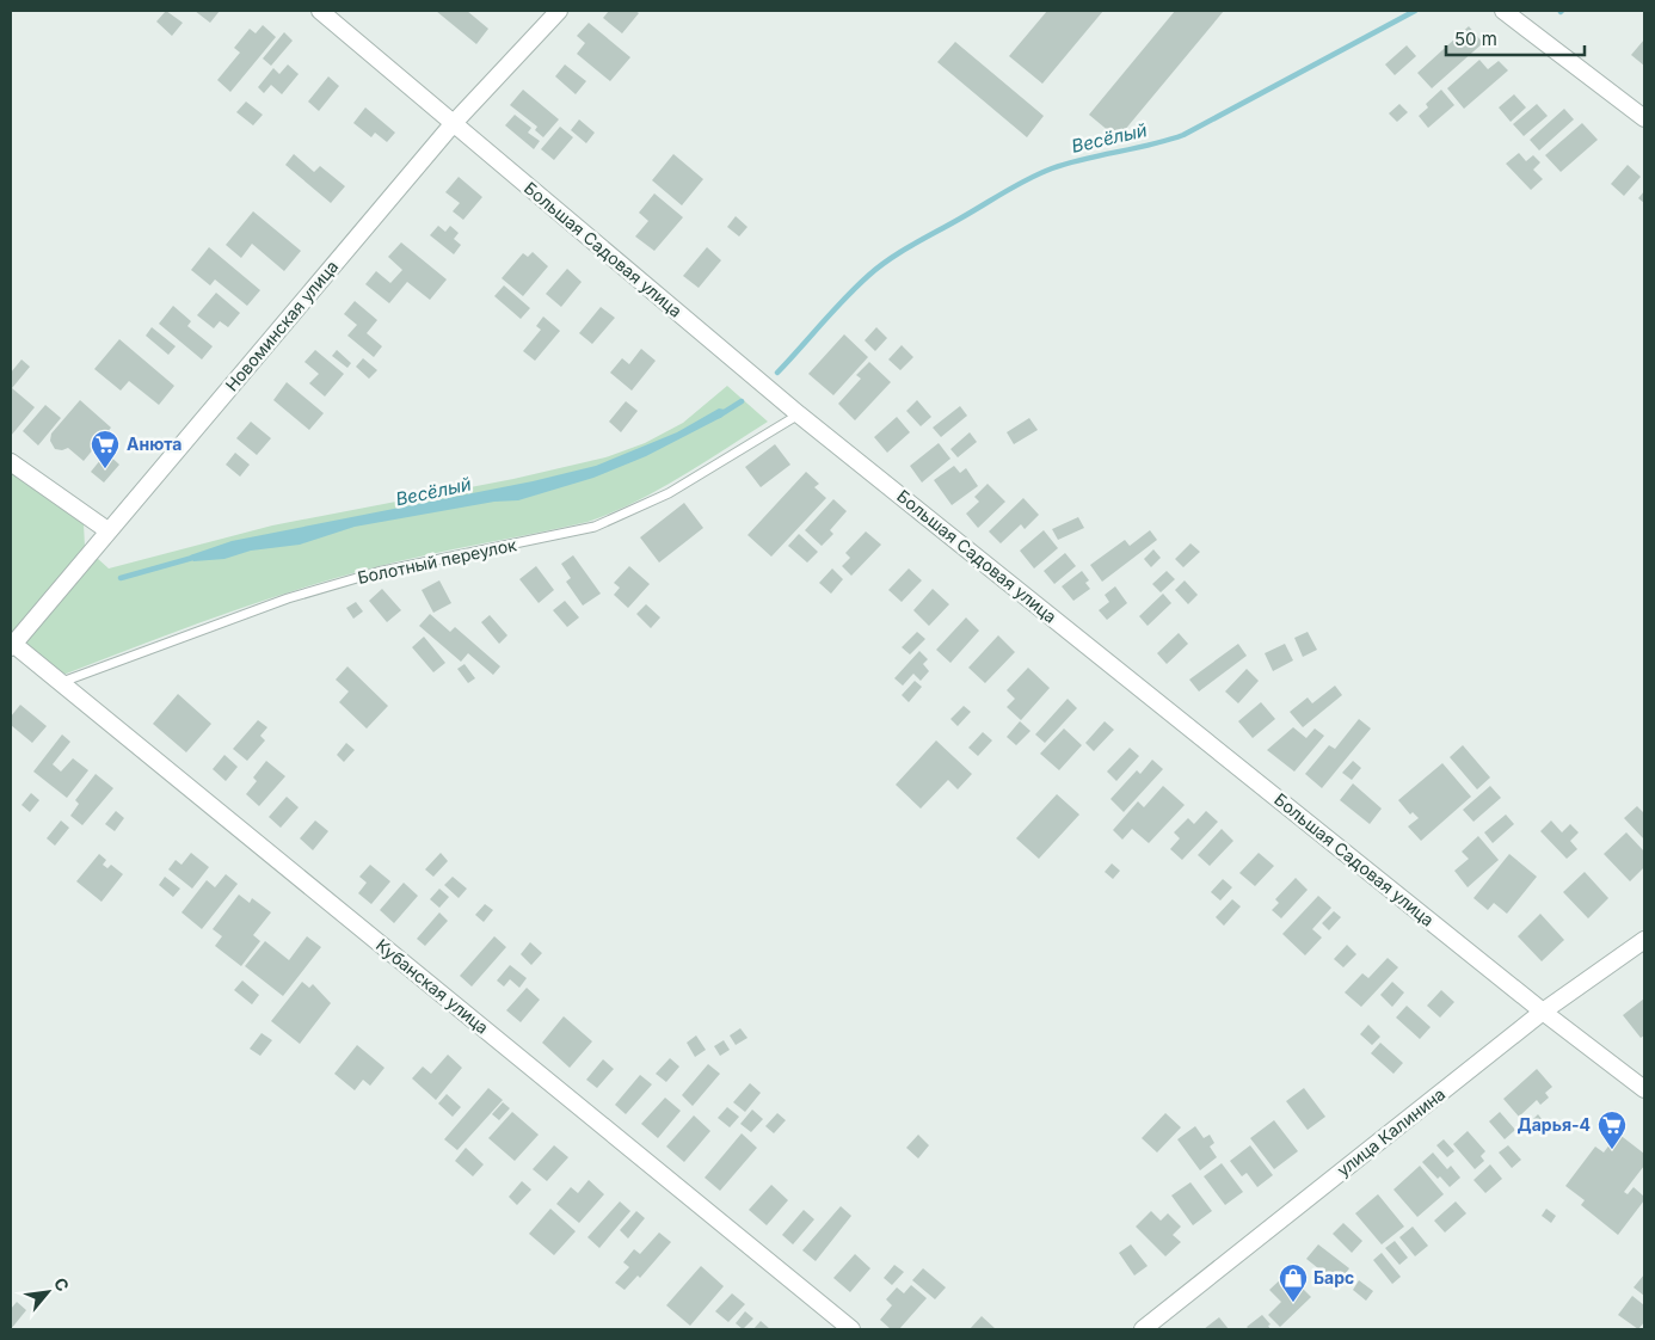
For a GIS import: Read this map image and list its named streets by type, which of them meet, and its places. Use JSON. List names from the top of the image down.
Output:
{
  "streets": {
    "street": [
      "Большая Садовая улица",
      "Новоминская улица",
      "Кубанская улица",
      "улица Калинина"
    ],
    "lane": ["Болотный переулок"]
  },
  "crossings": [
    ["Большая Садовая улица", "Новоминская улица"],
    ["Большая Садовая улица", "Болотный переулок"],
    ["Большая Садовая улица", "улица Калинина"],
    ["Новоминская улица", "Кубанская улица"],
    ["Болотный переулок", "Кубанская улица"]
  ],
  "water": ["Весёлый"],
  "places": {
    "supermarket": ["Анюта", "Дарья-4"],
    "shop": ["Барс"]
  },
  "scale_bar": "50 m",
  "north": "top right"
}
